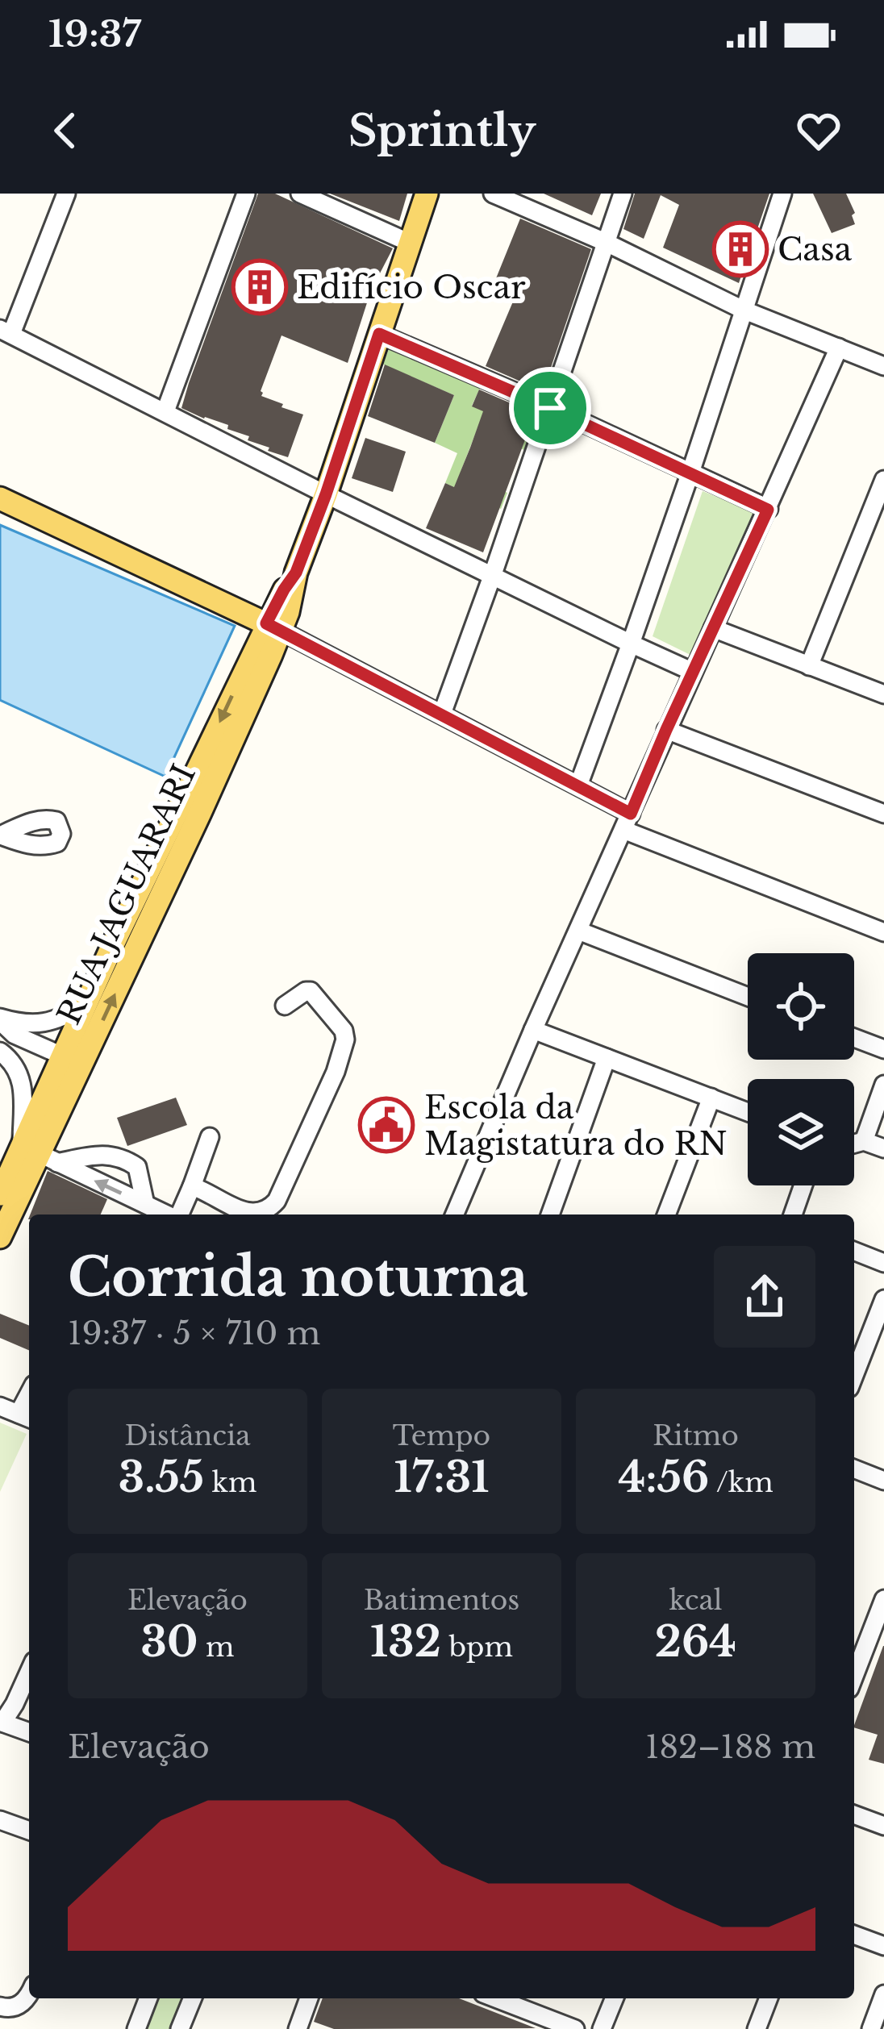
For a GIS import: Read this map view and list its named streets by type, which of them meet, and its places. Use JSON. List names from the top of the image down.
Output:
{
  "streets": {
    "main road": ["RUA JAGUARARI"]
  },
  "places": {
    "building": ["Casa", "Edifício Oscar"],
    "public building": ["Escola da Magistatura do RN"]
  },
  "page": {
    "status": "19:37",
    "header": "Sprintly",
    "heading": ["Corrida noturna", "19:37 · 5 × 710 m"],
    "stats": [
      ["Distância", "3.55 km"],
      ["Tempo", "17:31"],
      ["Ritmo", "4:56 /km"],
      ["Elevação", "30 m"],
      ["Batimentos", "132 bpm"],
      ["kcal", "264"]
    ],
    "chart": ["Elevação", "182–188 m"]
  }
}
